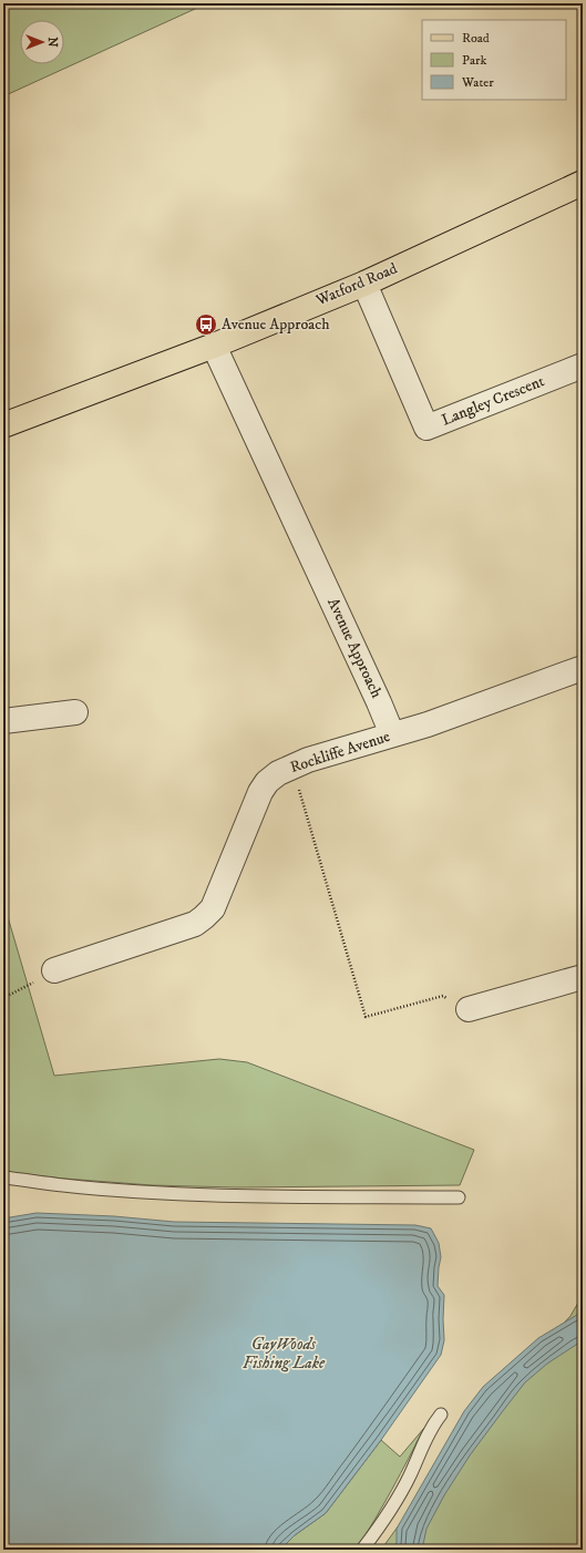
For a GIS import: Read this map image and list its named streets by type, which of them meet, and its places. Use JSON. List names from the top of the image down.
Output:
{
  "streets": {
    "main road": ["Watford Road"],
    "street": ["Langley Crescent", "Avenue Approach", "Rockliffe Avenue"]
  },
  "crossings": [
    ["Watford Road", "Langley Crescent"],
    ["Watford Road", "Avenue Approach"],
    ["Avenue Approach", "Rockliffe Avenue"]
  ],
  "water": ["GayWoods Fishing Lake"],
  "places": {
    "bus stop": ["Avenue Approach"]
  },
  "legend": ["Road", "Park", "Water"],
  "north": "right"
}
